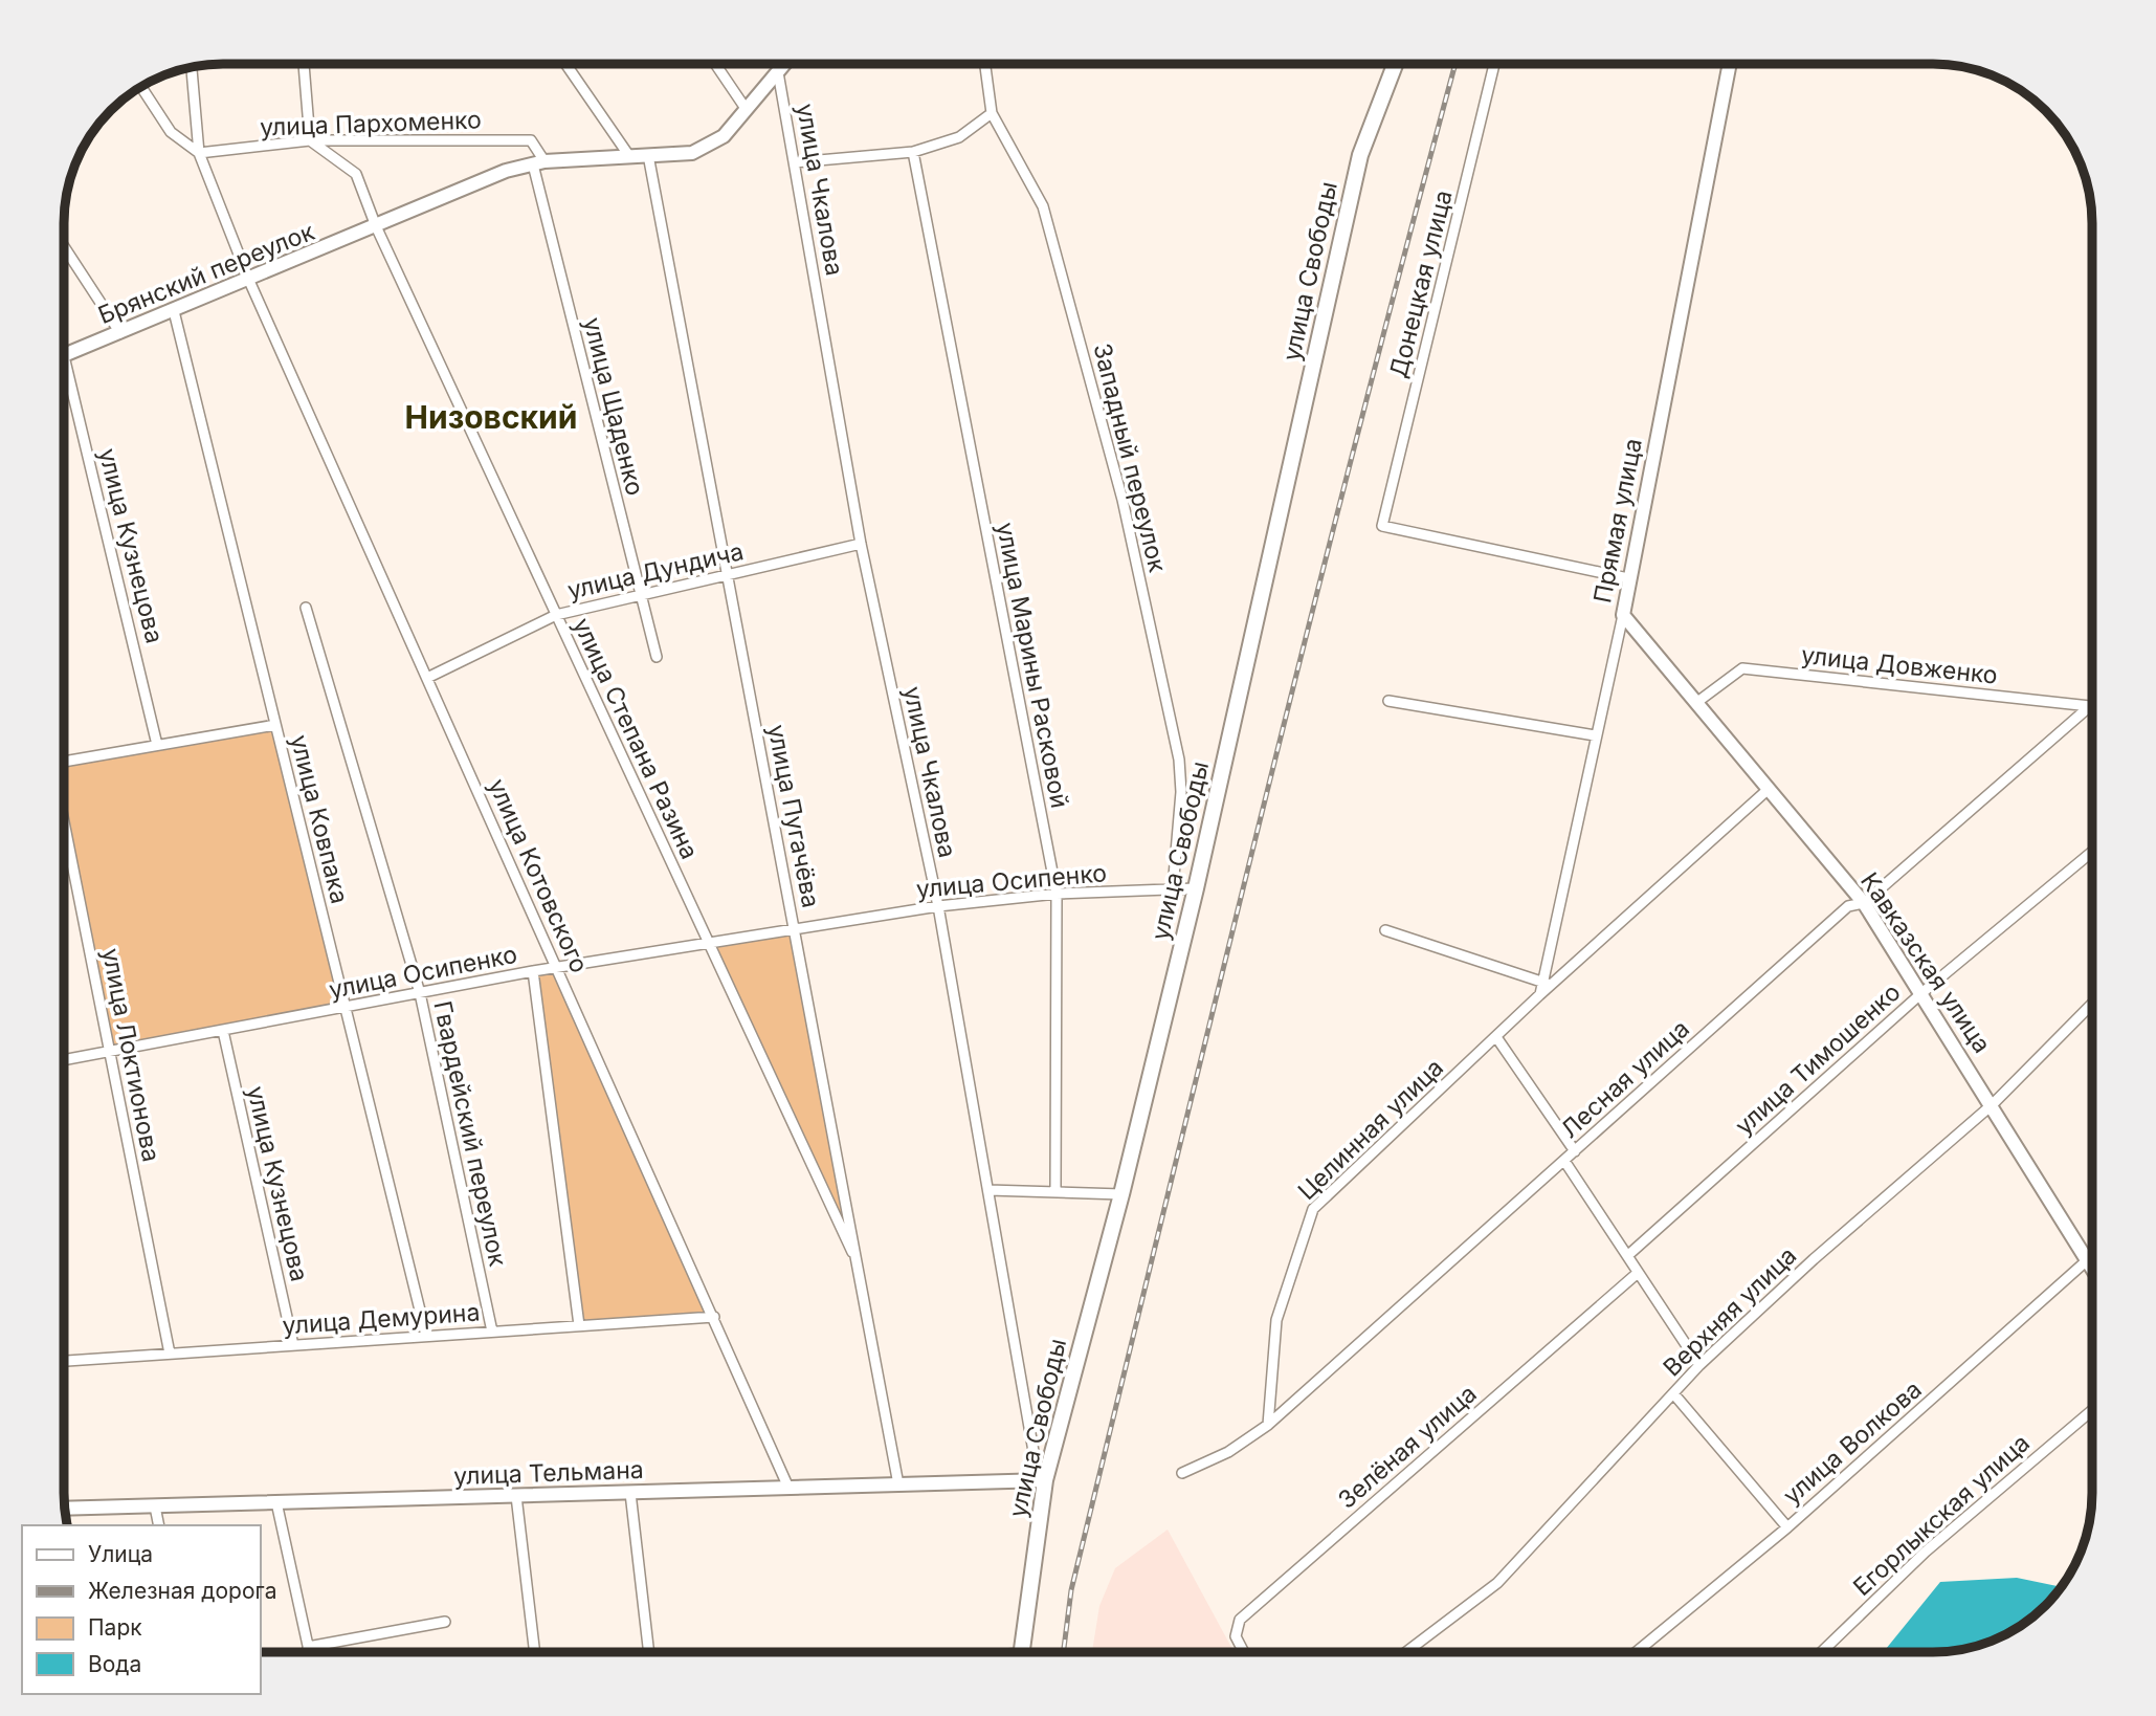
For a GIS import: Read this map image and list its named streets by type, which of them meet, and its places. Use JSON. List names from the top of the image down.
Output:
{
  "streets": {
    "main road": [
      "улица Свободы",
      "Брянский переулок",
      "Прямая улица",
      "Кавказская улица",
      "улица Тельмана"
    ],
    "street": [
      "улица Пархоменко",
      "улица Чкалова",
      "Донецкая улица",
      "улица Щаденко",
      "Западный переулок",
      "улица Кузнецова",
      "улица Дундича",
      "улица Марины Расковой",
      "улица Довженко",
      "улица Степана Разина",
      "улица Пугачёва",
      "улица Ковпака",
      "улица Котовского",
      "улица Осипенко",
      "улица Локтионова",
      "улица Тимошенко",
      "Лесная улица",
      "Целинная улица",
      "Гвардейский переулок",
      "Верхняя улица",
      "улица Демурина",
      "улица Волкова",
      "Зелёная улица",
      "Егорлыкская улица"
    ]
  },
  "crossings": [
    ["улица Пархоменко", "Брянский переулок"],
    ["улица Пархоменко", "улица Щаденко"],
    ["улица Пархоменко", "улица Степана Разина"],
    ["улица Пархоменко", "улица Котовского"],
    ["улица Чкалова", "улица Свободы"],
    ["улица Чкалова", "Брянский переулок"],
    ["улица Чкалова", "улица Дундича"],
    ["улица Чкалова", "улица Осипенко"],
    ["улица Чкалова", "улица Тельмана"],
    ["улица Свободы", "улица Осипенко"],
    ["улица Свободы", "улица Тельмана"],
    ["Брянский переулок", "улица Щаденко"],
    ["Брянский переулок", "улица Степана Разина"],
    ["Брянский переулок", "улица Пугачёва"],
    ["Брянский переулок", "улица Ковпака"],
    ["Брянский переулок", "улица Котовского"],
    ["Донецкая улица", "Прямая улица"],
    ["улица Щаденко", "улица Дундича"],
    ["Западный переулок", "улица Осипенко"],
    ["Прямая улица", "Кавказская улица"],
    ["Прямая улица", "Целинная улица"],
    ["улица Кузнецова", "улица Осипенко"],
    ["улица Кузнецова", "улица Демурина"],
    ["улица Дундича", "улица Степана Разина"],
    ["улица Дундича", "улица Пугачёва"],
    ["улица Дундича", "улица Котовского"],
    ["улица Марины Расковой", "улица Осипенко"],
    ["улица Довженко", "Кавказская улица"],
    ["улица Довженко", "Лесная улица"],
    ["улица Степана Разина", "улица Пугачёва"],
    ["улица Степана Разина", "улица Осипенко"],
    ["улица Пугачёва", "улица Осипенко"],
    ["улица Пугачёва", "улица Тельмана"],
    ["улица Ковпака", "улица Осипенко"],
    ["улица Ковпака", "улица Демурина"],
    ["улица Котовского", "улица Осипенко"],
    ["улица Котовского", "улица Демурина"],
    ["улица Котовского", "улица Тельмана"],
    ["улица Осипенко", "улица Локтионова"],
    ["улица Осипенко", "Гвардейский переулок"],
    ["Кавказская улица", "улица Тимошенко"],
    ["Кавказская улица", "Лесная улица"],
    ["Кавказская улица", "Верхняя улица"],
    ["Кавказская улица", "улица Волкова"],
    ["улица Локтионова", "улица Демурина"],
    ["Лесная улица", "Целинная улица"],
    ["Гвардейский переулок", "улица Демурина"]
  ],
  "districts": ["Низовский"],
  "legend": [
    "Улица",
    "Железная дорога",
    "Парк",
    "Вода"
  ]
}
